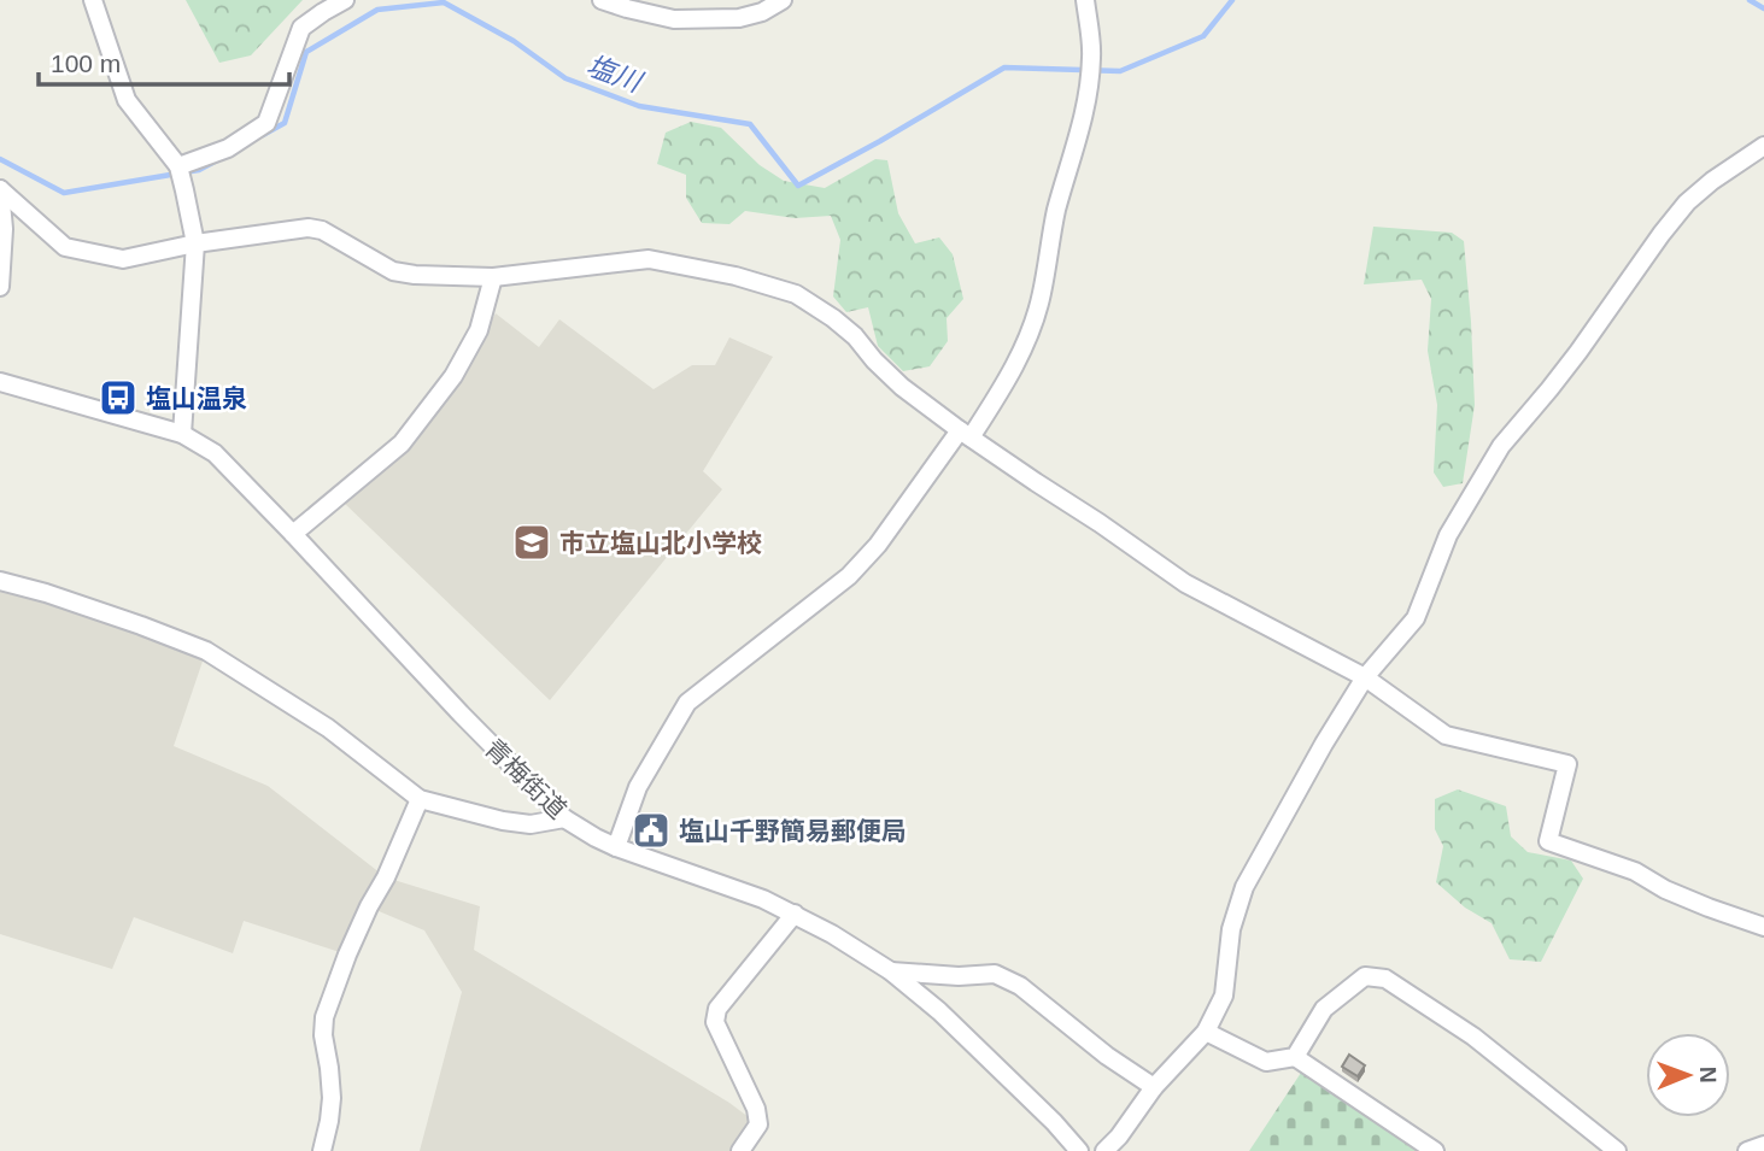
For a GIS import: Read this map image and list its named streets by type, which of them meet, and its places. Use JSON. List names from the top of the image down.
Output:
{
  "streets": {
    "street": ["青梅街道"]
  },
  "water": ["塩川"],
  "places": {
    "bus stop": ["塩山温泉"],
    "school or university": ["市立塩山北小学校"],
    "public building": ["塩山千野簡易郵便局"]
  },
  "scale_bar": "100 m",
  "north": "right"
}
